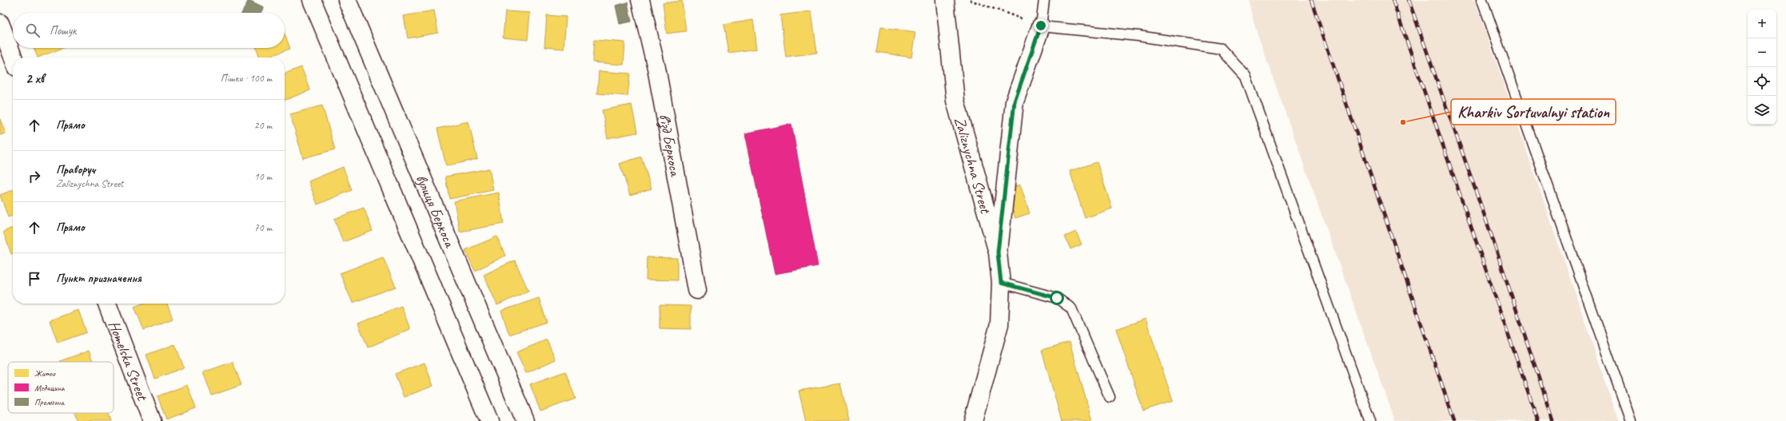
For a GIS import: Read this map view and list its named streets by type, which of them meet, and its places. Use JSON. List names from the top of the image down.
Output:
{
  "streets": {
    "street": [
      "в’їзд Беркоса",
      "Zaliznychna Street",
      "вулиця Беркоса",
      "Homelska Street"
    ]
  },
  "places": ["Kharkiv Sortuvalnyi station"],
  "legend": ["Житло", "Медицина", "Промзона"],
  "page": {
    "map_buttons": ["+", "−"],
    "search": "Пошук",
    "heading": ["2 хв", "Пішки · 100 m"],
    "list": [
      ["Прямо", "20 m"],
      ["Праворуч", "Zaliznychna Street", "10 m"],
      ["Прямо", "70 m"],
      "Пункт призначення"
    ]
  }
}
